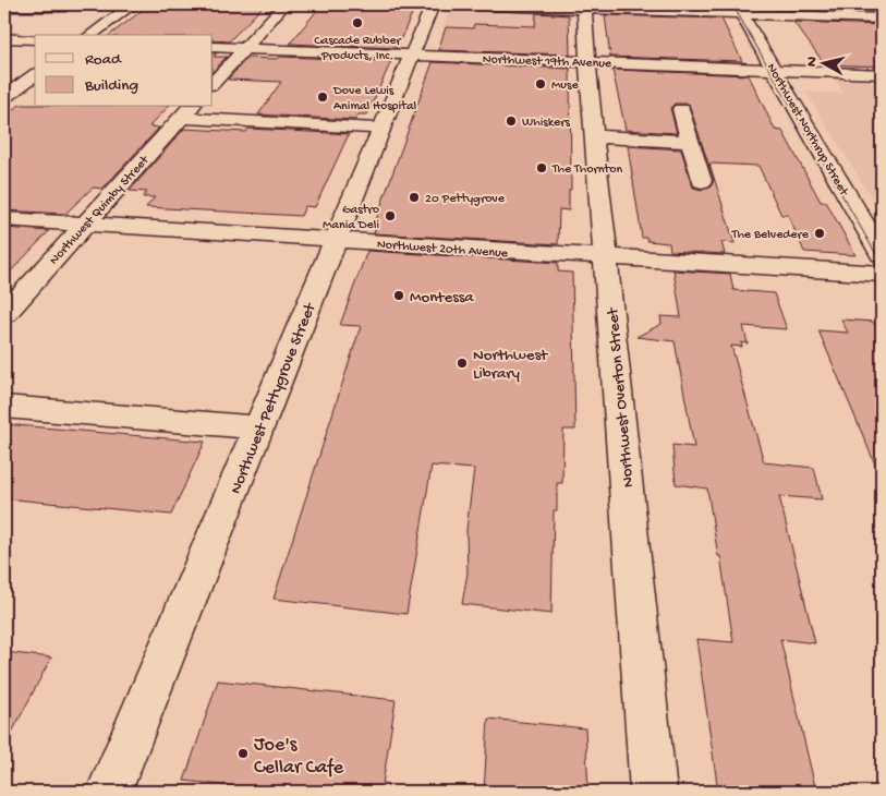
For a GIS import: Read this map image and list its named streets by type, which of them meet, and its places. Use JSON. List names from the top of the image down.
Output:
{
  "streets": {
    "street": [
      "Northwest 19th Avenue",
      "Northwest Northrup Street",
      "Northwest Quimby Street",
      "Northwest 20th Avenue",
      "Northwest Pettygrove Street",
      "Northwest Overton Street"
    ]
  },
  "crossings": [
    ["Northwest 19th Avenue", "Northwest Northrup Street"],
    ["Northwest 19th Avenue", "Northwest Pettygrove Street"],
    ["Northwest 19th Avenue", "Northwest Overton Street"],
    ["Northwest Quimby Street", "Northwest 20th Avenue"],
    ["Northwest 20th Avenue", "Northwest Pettygrove Street"],
    ["Northwest 20th Avenue", "Northwest Overton Street"]
  ],
  "places": [
    "Cascade Rubber Products, Inc.",
    "Muse",
    "Dove Lewis Animal Hospital",
    "Whiskers",
    "The Thornton",
    "20 Pettygrove",
    "Gastro Mania Deli",
    "The Belvedere",
    "Montessa",
    "Northwest Library",
    "Joe's Cellar Cafe"
  ],
  "legend": ["Road", "Building"],
  "north": "left"
}
